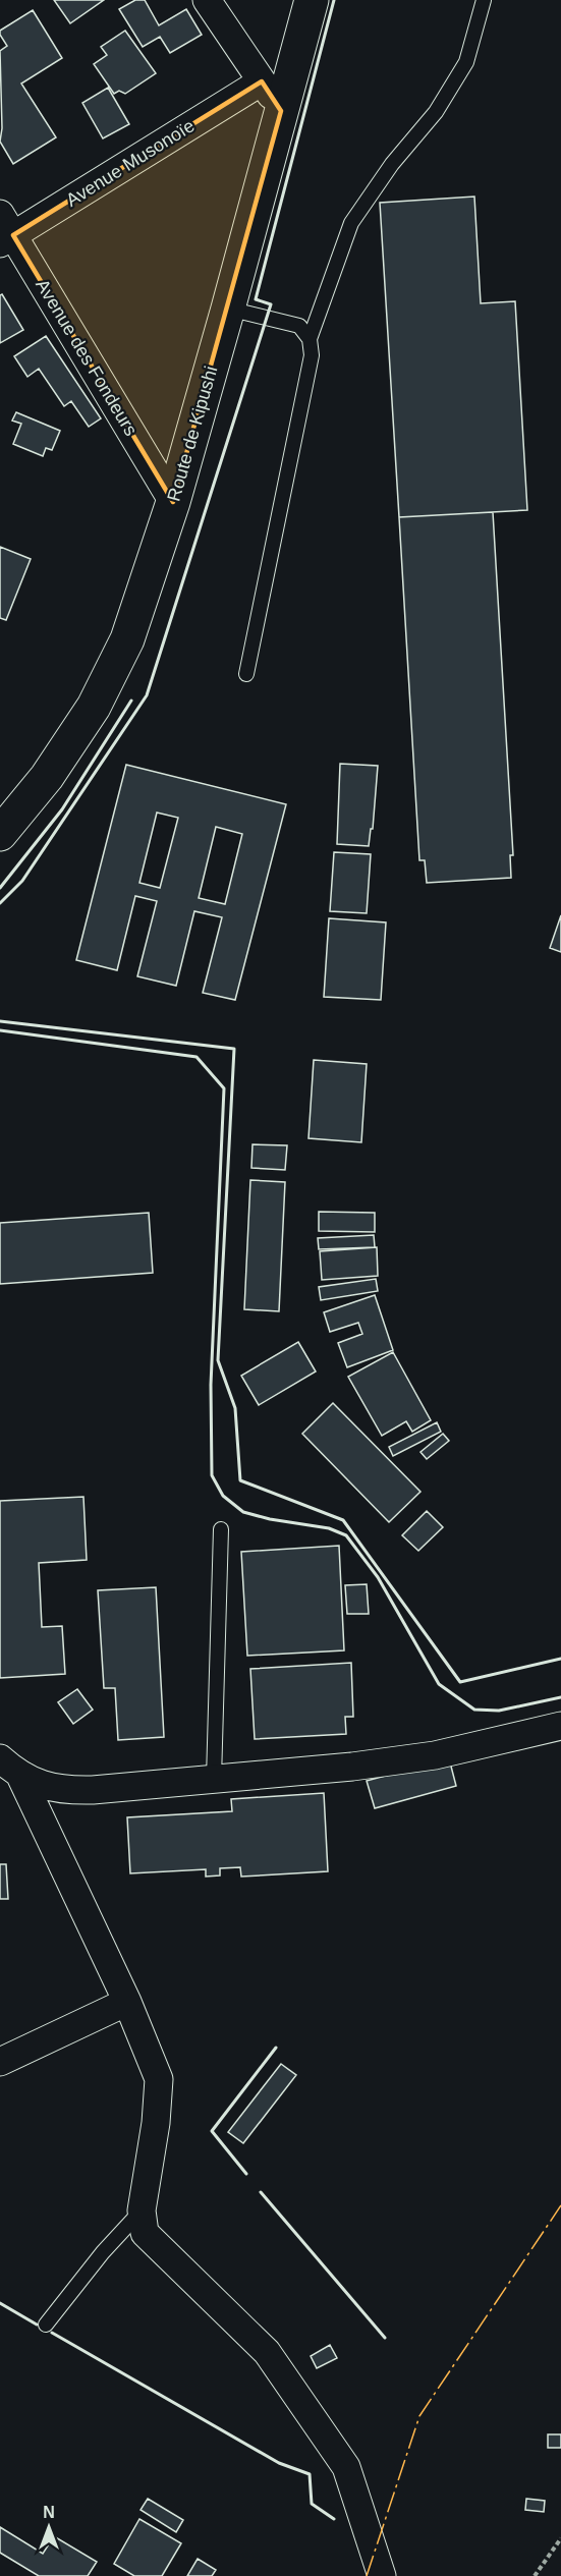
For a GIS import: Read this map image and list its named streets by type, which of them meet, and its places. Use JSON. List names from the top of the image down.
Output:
{
  "streets": {
    "highway": ["Route de Kipushi"],
    "street": ["Avenue Musonoïe", "Avenue des Fondeurs"]
  },
  "crossings": [
    ["Avenue Musonoïe", "Avenue des Fondeurs"],
    ["Avenue des Fondeurs", "Route de Kipushi"]
  ],
  "north": "top"
}
